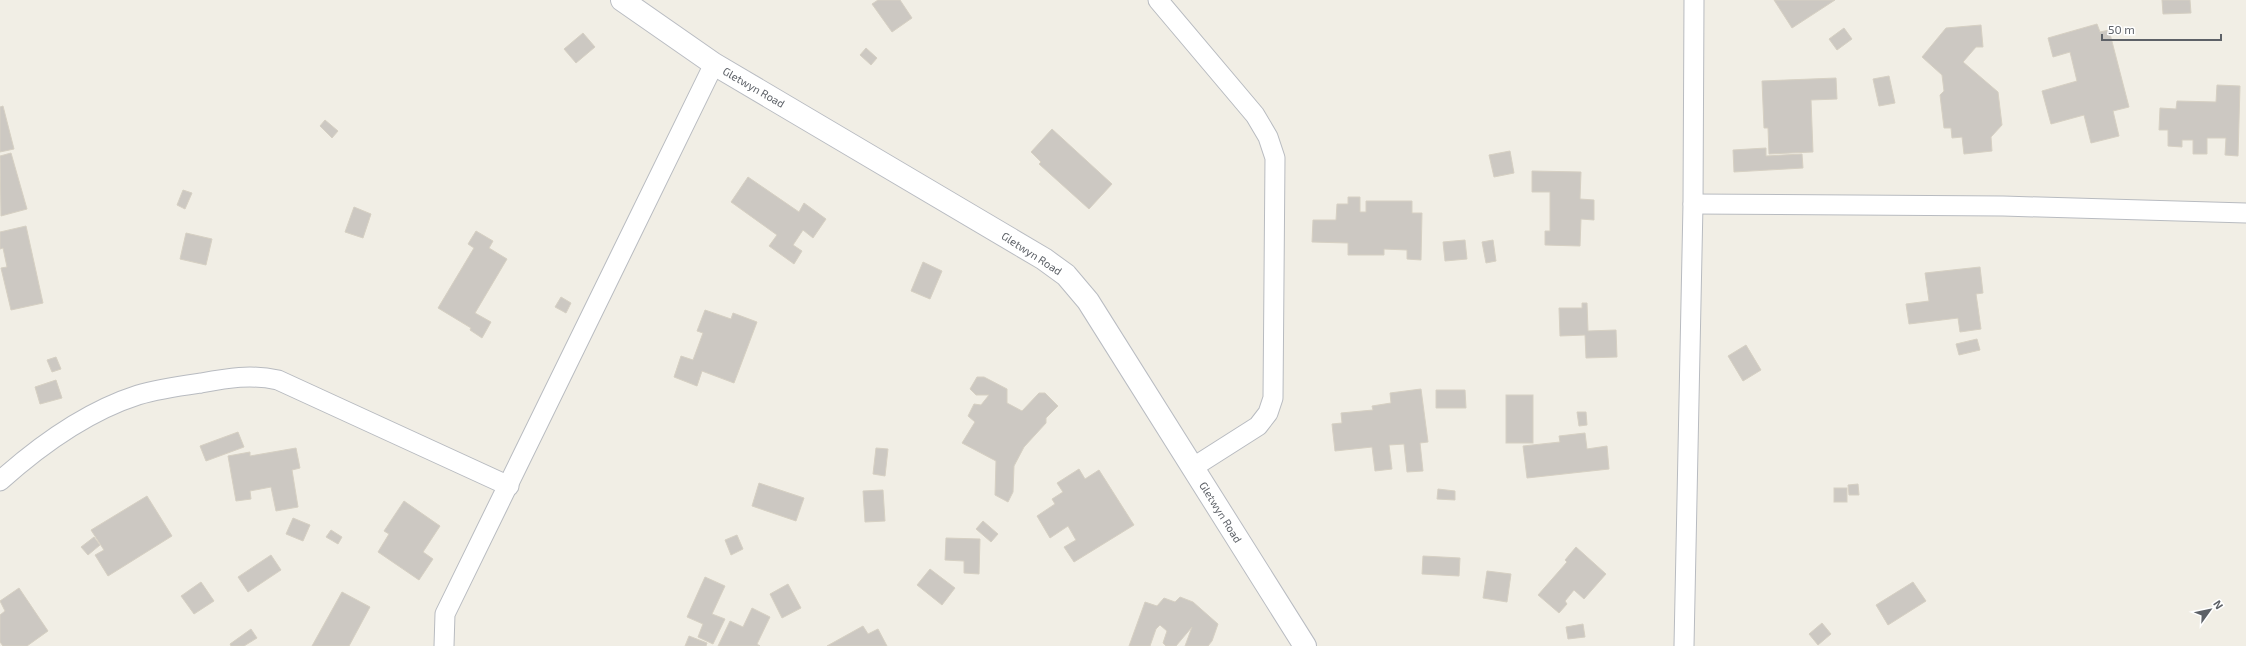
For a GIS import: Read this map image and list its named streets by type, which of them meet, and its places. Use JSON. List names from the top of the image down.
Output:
{
  "streets": {
    "street": ["Gletwyn Road"]
  },
  "scale_bar": "50 m",
  "north": "top right"
}
